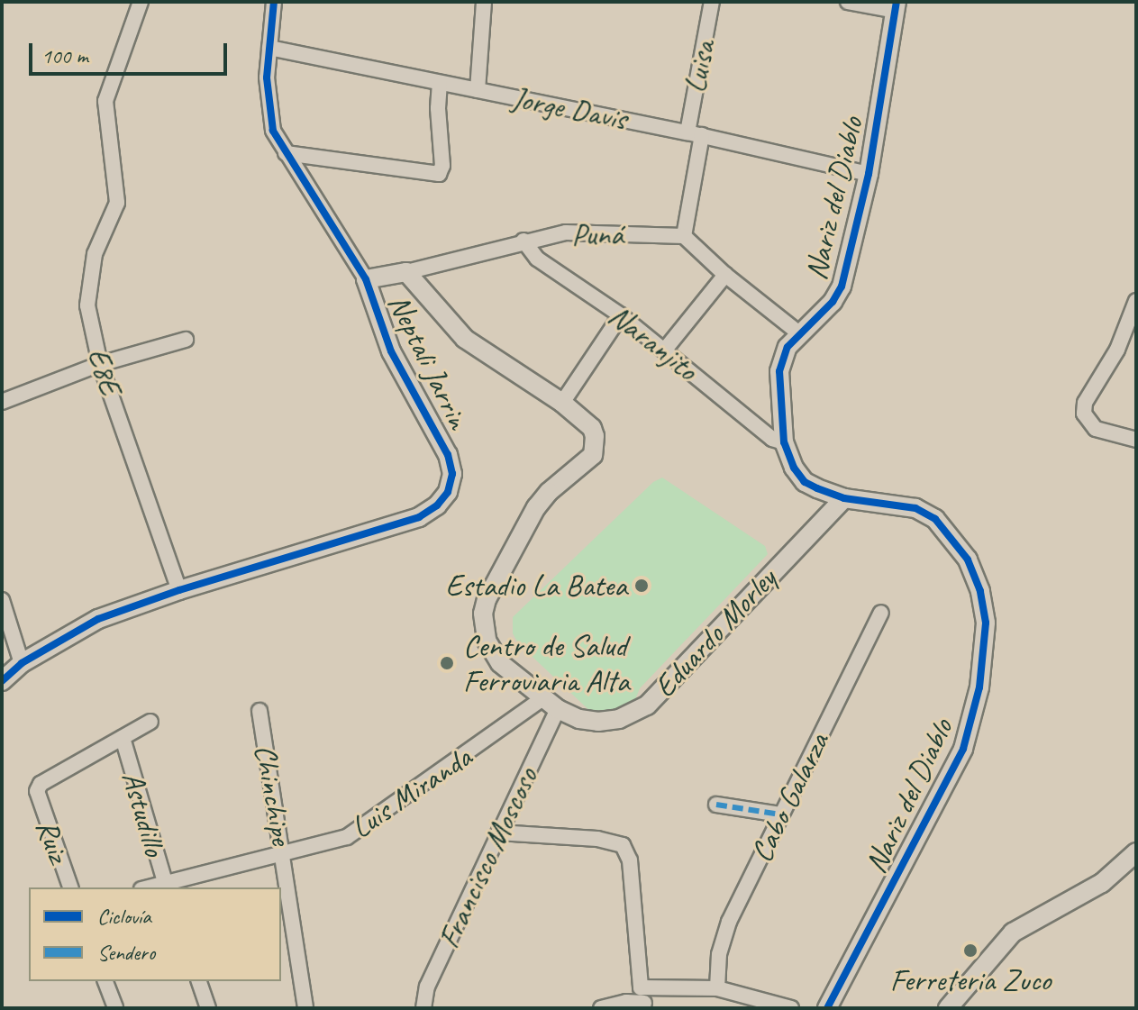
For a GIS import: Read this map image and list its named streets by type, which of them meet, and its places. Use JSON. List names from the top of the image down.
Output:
{
  "streets": {
    "street": [
      "Luisa",
      "Jorge Davis",
      "Nariz del Diablo",
      "Puná",
      "Naranjito",
      "Neptali Jarrin",
      "E8E",
      "Eduardo Morley",
      "Luis Miranda",
      "Chinchipe",
      "Cabo Galarza",
      "Astudillo",
      "Ruiz",
      "Francisco Moscoso"
    ]
  },
  "crossings": [
    ["Luisa", "Jorge Davis"],
    ["Luisa", "Puná"],
    ["Jorge Davis", "Nariz del Diablo"],
    ["Jorge Davis", "Neptali Jarrin"],
    ["Nariz del Diablo", "Naranjito"],
    ["Nariz del Diablo", "Eduardo Morley"],
    ["Puná", "Naranjito"],
    ["Puná", "Neptali Jarrin"],
    ["Puná", "Eduardo Morley"],
    ["Neptali Jarrin", "E8E"],
    ["Eduardo Morley", "Luis Miranda"],
    ["Eduardo Morley", "Francisco Moscoso"],
    ["Luis Miranda", "Chinchipe"],
    ["Luis Miranda", "Astudillo"],
    ["Luis Miranda", "Francisco Moscoso"],
    ["Astudillo", "Ruiz"]
  ],
  "places": ["Estadio La Batea", "Centro de Salud Ferroviaria Alta", "Ferreteria Zuco"],
  "legend": ["Ciclovía", "Sendero"],
  "scale_bar": "100 m"
}
